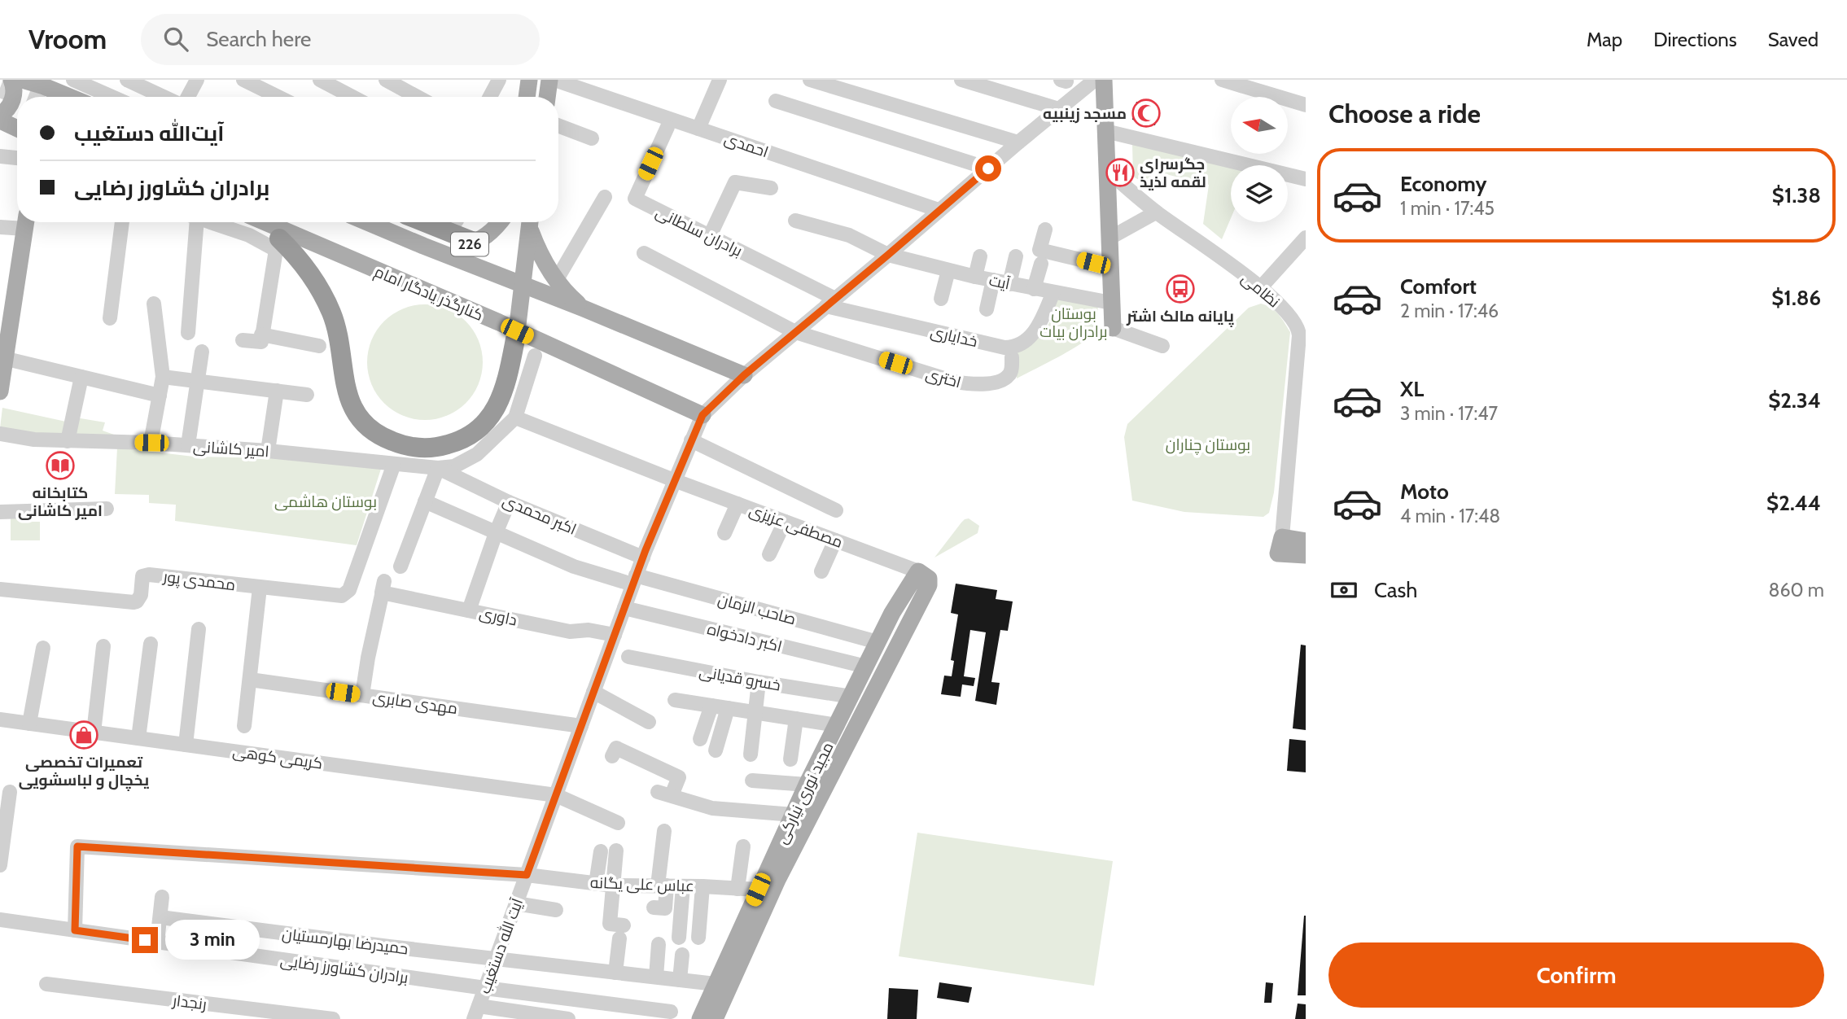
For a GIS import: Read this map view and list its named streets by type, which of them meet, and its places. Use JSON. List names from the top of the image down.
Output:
{
  "streets": {
    "main road": ["226", "کنارگذر یادگار امام", "مجید نوری نیارکی"],
    "street": [
      "احمدی",
      "برادران سلطانی",
      "آیت",
      "نظامی",
      "خدایاری",
      "اختری",
      "امیر کاشانی",
      "اکبر محمدی",
      "مصطفی عزیزی",
      "محمدی پور",
      "صاحب الزمان",
      "داوری",
      "اکبر دادخواه",
      "خسرو قدیانی",
      "مهدی صابری",
      "کریمی کوهی",
      "عباس علی یگانه",
      "حمیدرضا بهارمستیان",
      "آیت الله دستغیب",
      "برادران کشاورز رضایی",
      "رنجدار"
    ]
  },
  "crossings": [
    ["احمدی", "آیت الله دستغیب"],
    ["برادران سلطانی", "خدایاری"],
    ["برادران سلطانی", "آیت الله دستغیب"],
    ["آیت", "خدایاری"],
    ["آیت", "آیت الله دستغیب"],
    ["کنارگذر یادگار امام", "آیت الله دستغیب"],
    ["خدایاری", "آیت الله دستغیب"],
    ["اختری", "آیت الله دستغیب"],
    ["امیر کاشانی", "اکبر محمدی"],
    ["امیر کاشانی", "محمدی پور"],
    ["اکبر محمدی", "آیت الله دستغیب"],
    ["مصطفی عزیزی", "مجید نوری نیارکی"],
    ["مصطفی عزیزی", "آیت الله دستغیب"],
    ["صاحب الزمان", "مجید نوری نیارکی"],
    ["صاحب الزمان", "آیت الله دستغیب"],
    ["داوری", "مهدی صابری"],
    ["داوری", "آیت الله دستغیب"],
    ["اکبر دادخواه", "مجید نوری نیارکی"],
    ["اکبر دادخواه", "آیت الله دستغیب"],
    ["خسرو قدیانی", "مجید نوری نیارکی"],
    ["مهدی صابری", "آیت الله دستغیب"],
    ["کریمی کوهی", "آیت الله دستغیب"],
    ["مجید نوری نیارکی", "عباس علی یگانه"],
    ["مجید نوری نیارکی", "حمیدرضا بهارمستیان"],
    ["عباس علی یگانه", "آیت الله دستغیب"],
    ["عباس علی یگانه", "برادران کشاورز رضایی"],
    ["حمیدرضا بهارمستیان", "آیت الله دستغیب"],
    ["آیت الله دستغیب", "برادران کشاورز رضایی"]
  ],
  "parks": ["بوستان برادران بیات", "بوستان چناران", "بوستان هاشمی"],
  "places": {
    "mosque": ["مسجد زینبیه"],
    "restaurant": ["جگرسرای لقمه لذیذ"],
    "bus stop": ["پایانه مالک اشتر"],
    "library": ["کتابخانه امیر کاشانی"],
    "shop": ["تعمیرات تخصصی یخچال و لباسشویی"]
  },
  "north": "left",
  "page": {
    "header": "Vroom",
    "search": "Search here",
    "nav": ["Map", "Directions", "Saved"],
    "heading": "Choose a ride",
    "banner": ["آیت‌الله دستغیب", "برادران کشاورز رضایی"],
    "list": [
      {
        "name": "Economy",
        "note": "1 min · 17:45",
        "value": "$1.38"
      },
      {
        "name": "Comfort",
        "note": "2 min · 17:46",
        "value": "$1.86"
      },
      {
        "name": "XL",
        "note": "3 min · 17:47",
        "value": "$2.34"
      },
      {
        "name": "Moto",
        "note": "4 min · 17:48",
        "value": "$2.44"
      }
    ],
    "pay": ["Cash", "860 m"],
    "bubble": "3 min",
    "buttons": "Confirm"
  }
}
